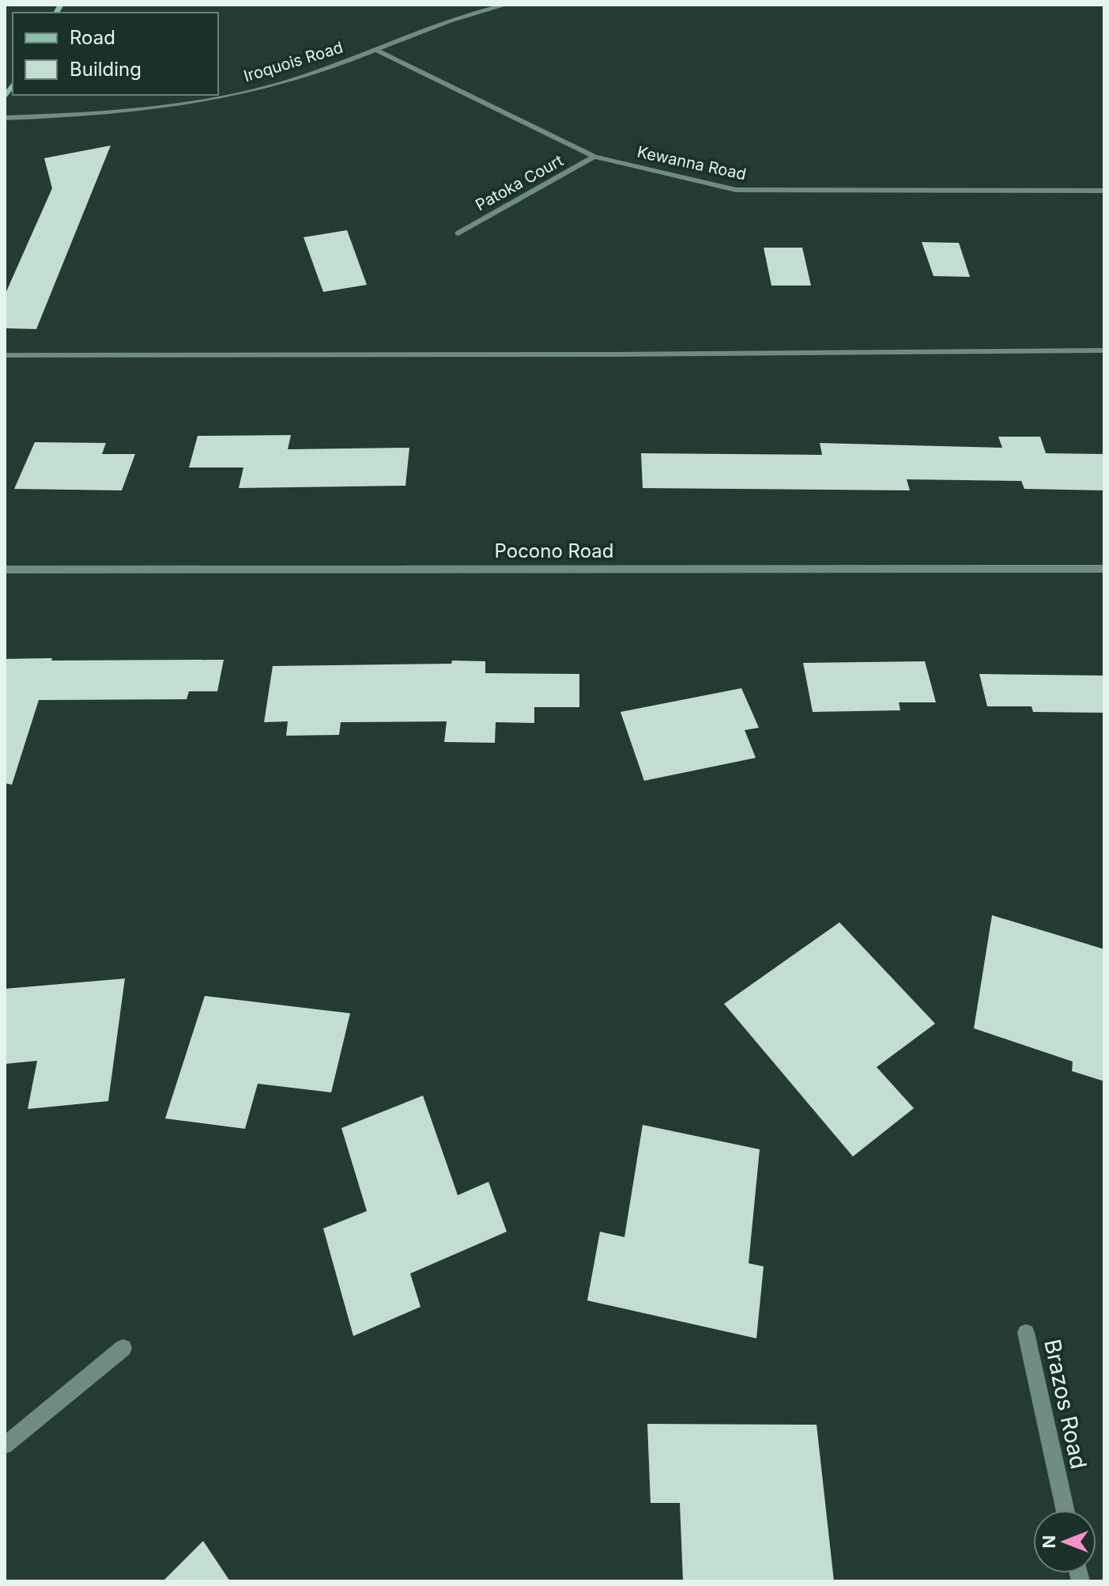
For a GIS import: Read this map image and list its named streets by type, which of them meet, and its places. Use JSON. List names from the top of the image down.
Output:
{
  "streets": {
    "street": [
      "Iroquois Road",
      "Kewanna Road",
      "Patoka Court",
      "Pocono Road",
      "Brazos Road"
    ]
  },
  "crossings": [
    ["Iroquois Road", "Kewanna Road"],
    ["Kewanna Road", "Patoka Court"]
  ],
  "legend": ["Road", "Building"],
  "north": "left"
}
